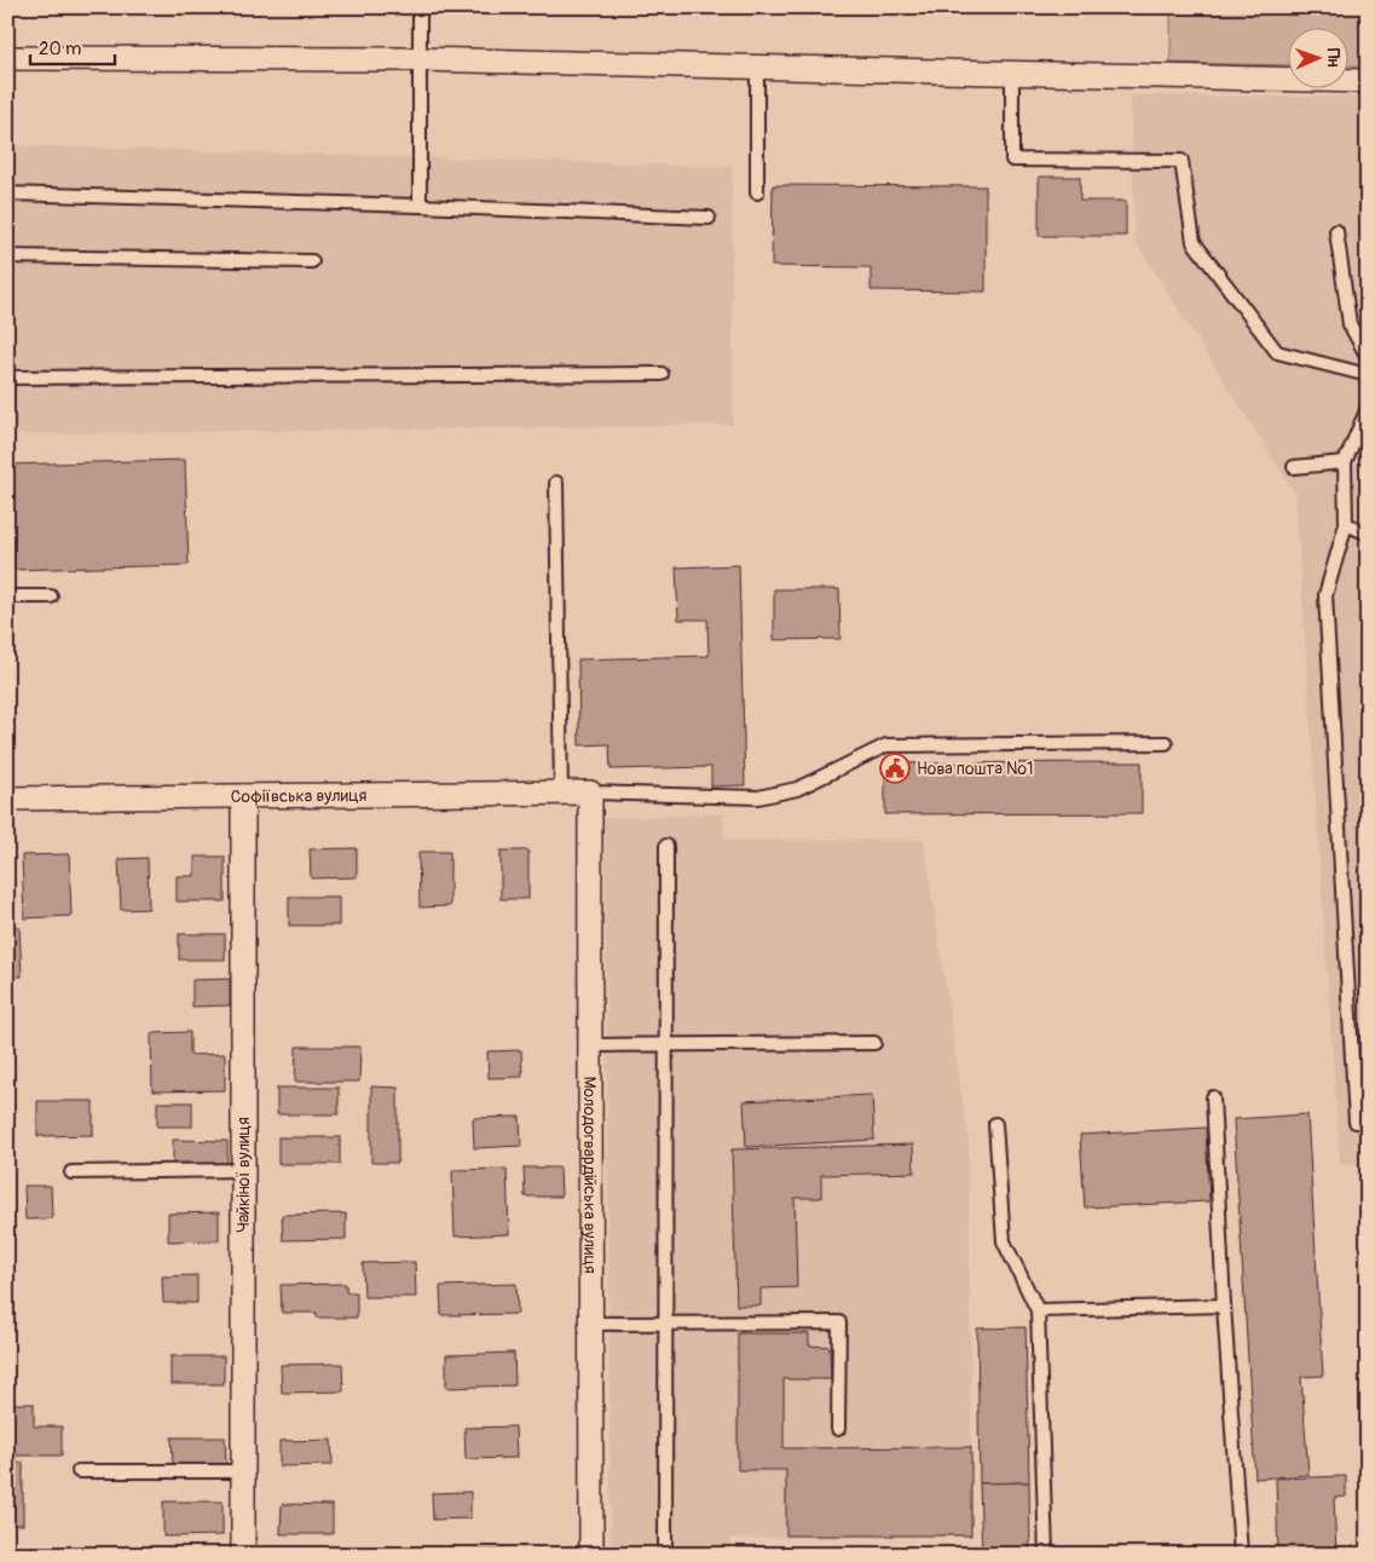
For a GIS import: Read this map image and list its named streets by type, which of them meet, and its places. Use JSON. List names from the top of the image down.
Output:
{
  "streets": {
    "street": ["Софіївська вулиця", "Молодогвардійська вулиця", "Чайкіної вулиця"]
  },
  "crossings": [
    ["Софіївська вулиця", "Молодогвардійська вулиця"],
    ["Софіївська вулиця", "Чайкіної вулиця"]
  ],
  "places": {
    "public building": ["Нова пошта №1"]
  },
  "scale_bar": "20 m",
  "north": "right"
}
